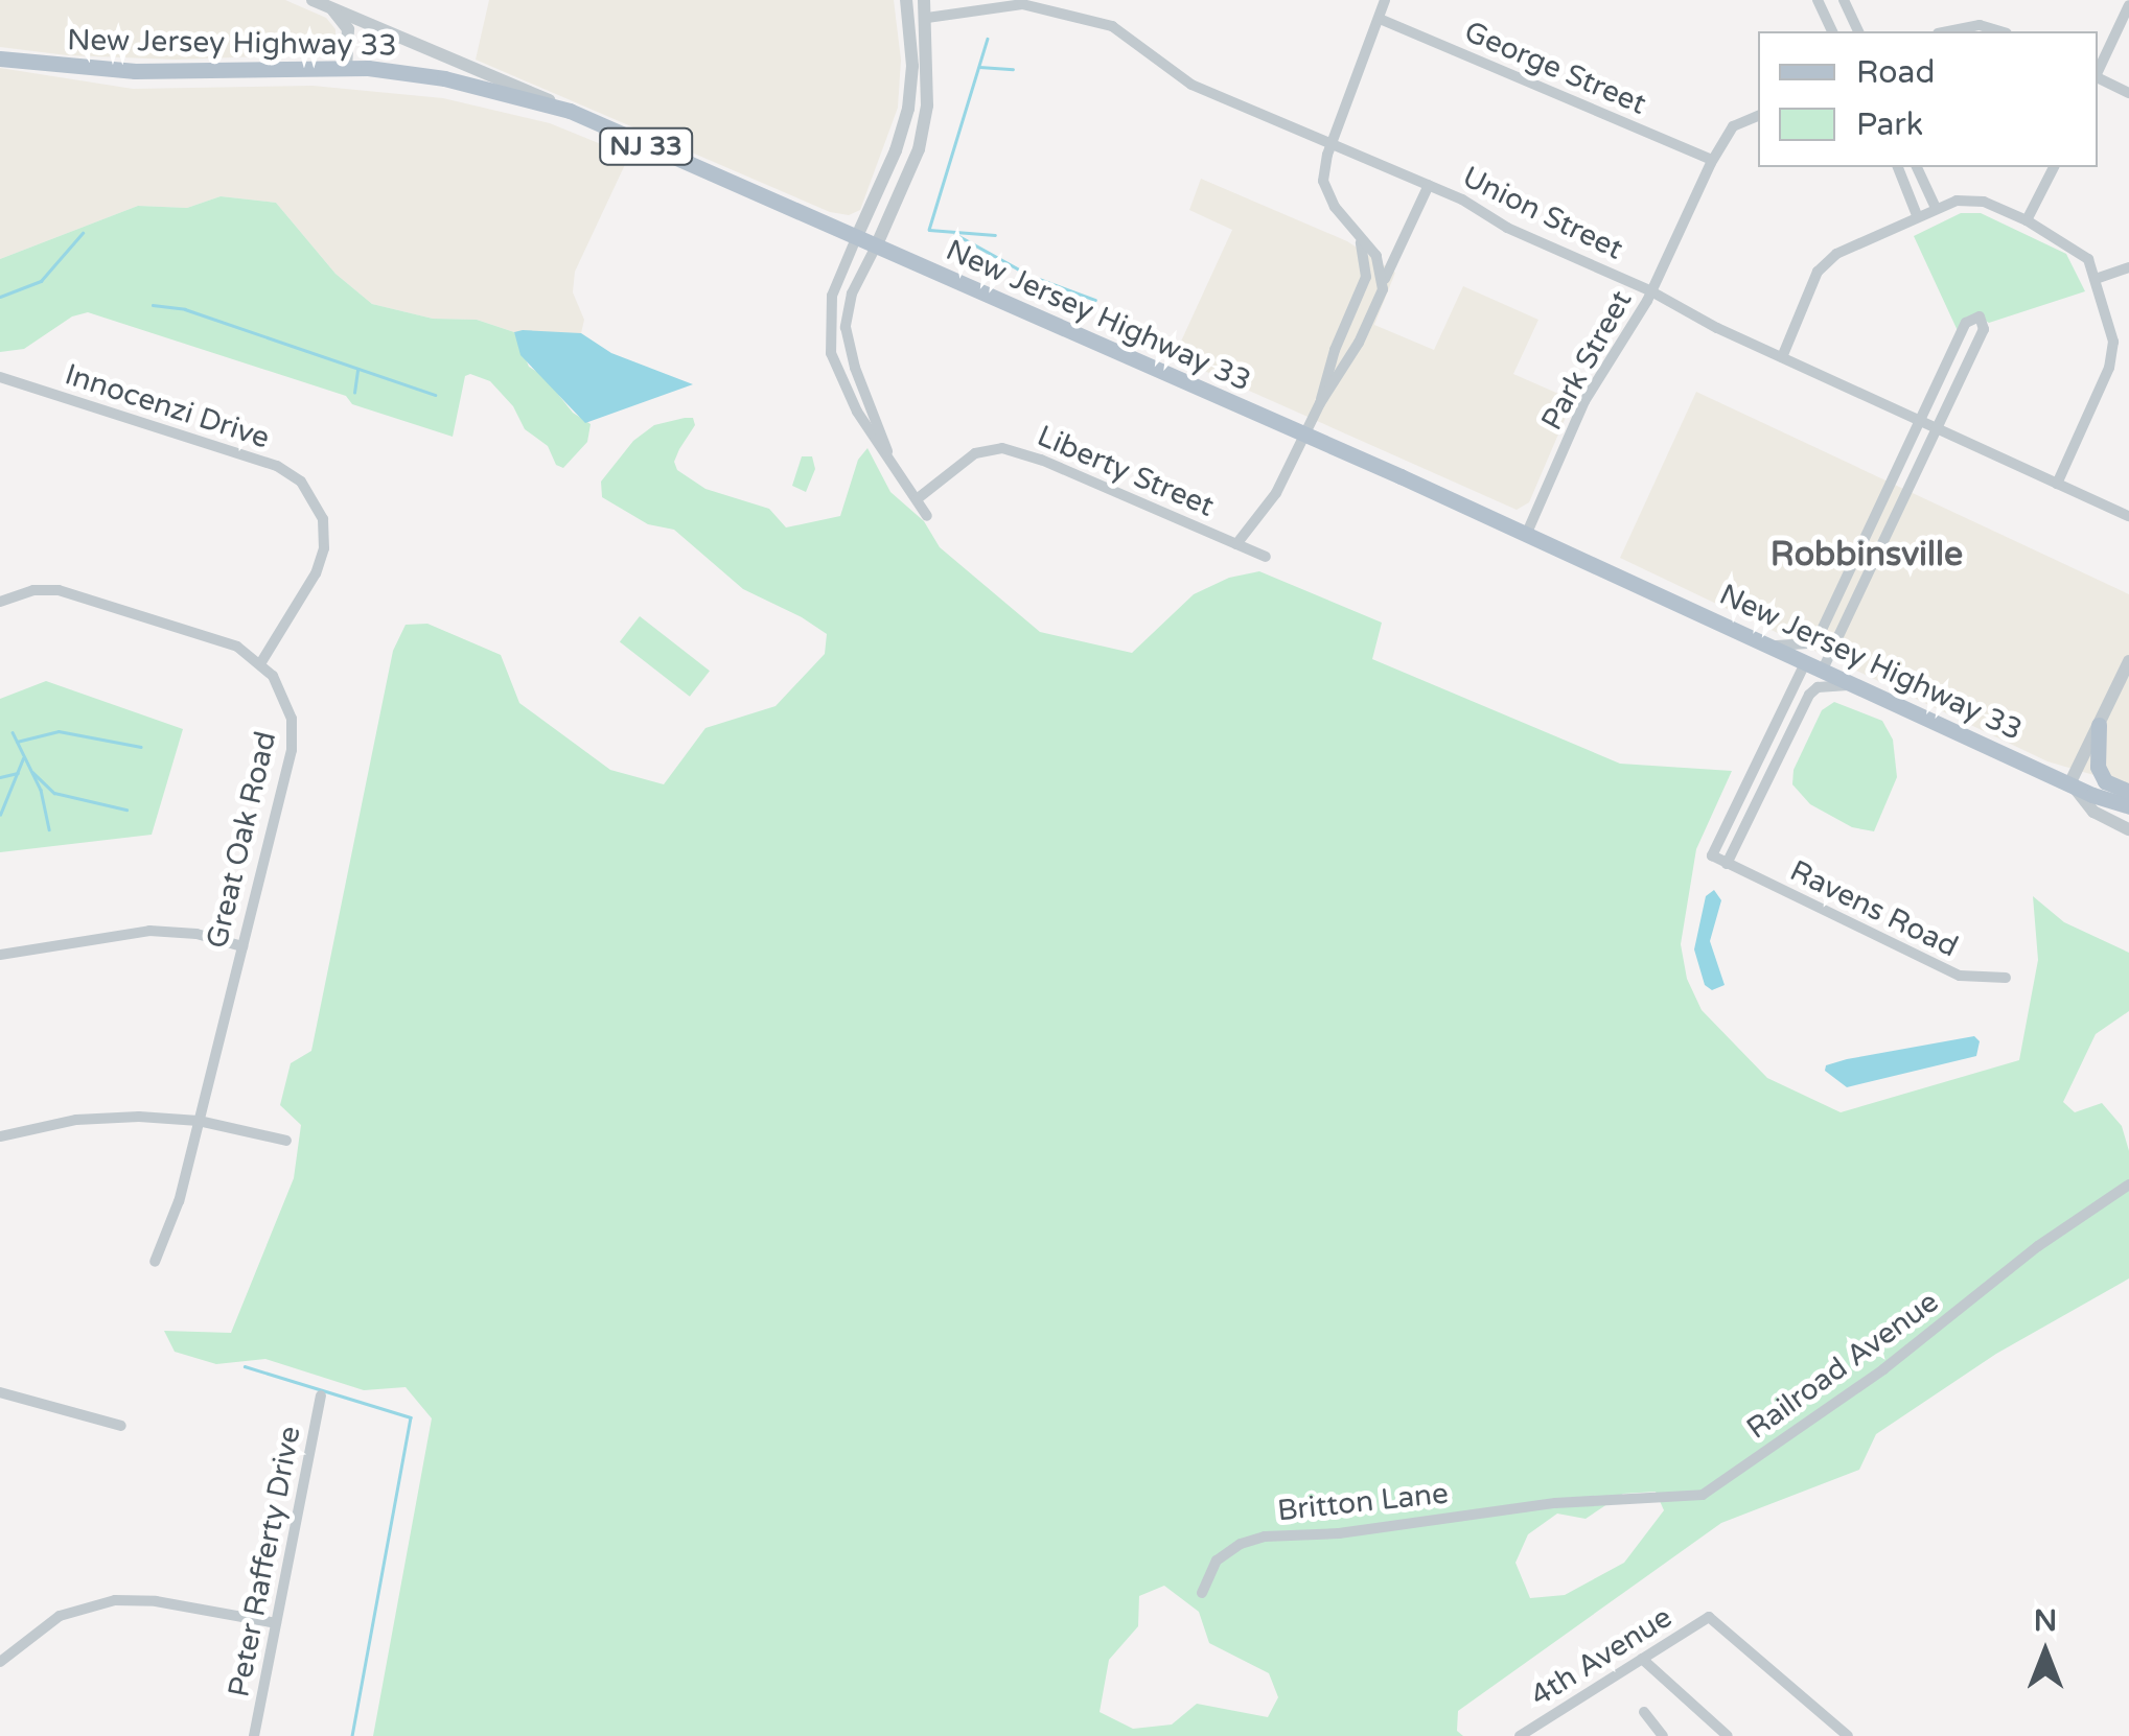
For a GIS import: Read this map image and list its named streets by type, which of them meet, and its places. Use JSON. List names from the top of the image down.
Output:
{
  "streets": {
    "main road": ["New Jersey Highway 33", "NJ 33"],
    "street": [
      "George Street",
      "Union Street",
      "Park Street",
      "Innocenzi Drive",
      "Liberty Street",
      "Great Oak Road",
      "Ravens Road",
      "Railroad Avenue",
      "Britton Lane",
      "Peter Rafferty Drive",
      "4th Avenue"
    ]
  },
  "crossings": [
    ["New Jersey Highway 33", "Park Street"],
    ["George Street", "Park Street"],
    ["Union Street", "Park Street"],
    ["Innocenzi Drive", "Great Oak Road"],
    ["Railroad Avenue", "Britton Lane"]
  ],
  "districts": ["Robbinsville"],
  "legend": ["Road", "Park"],
  "north": "top"
}
